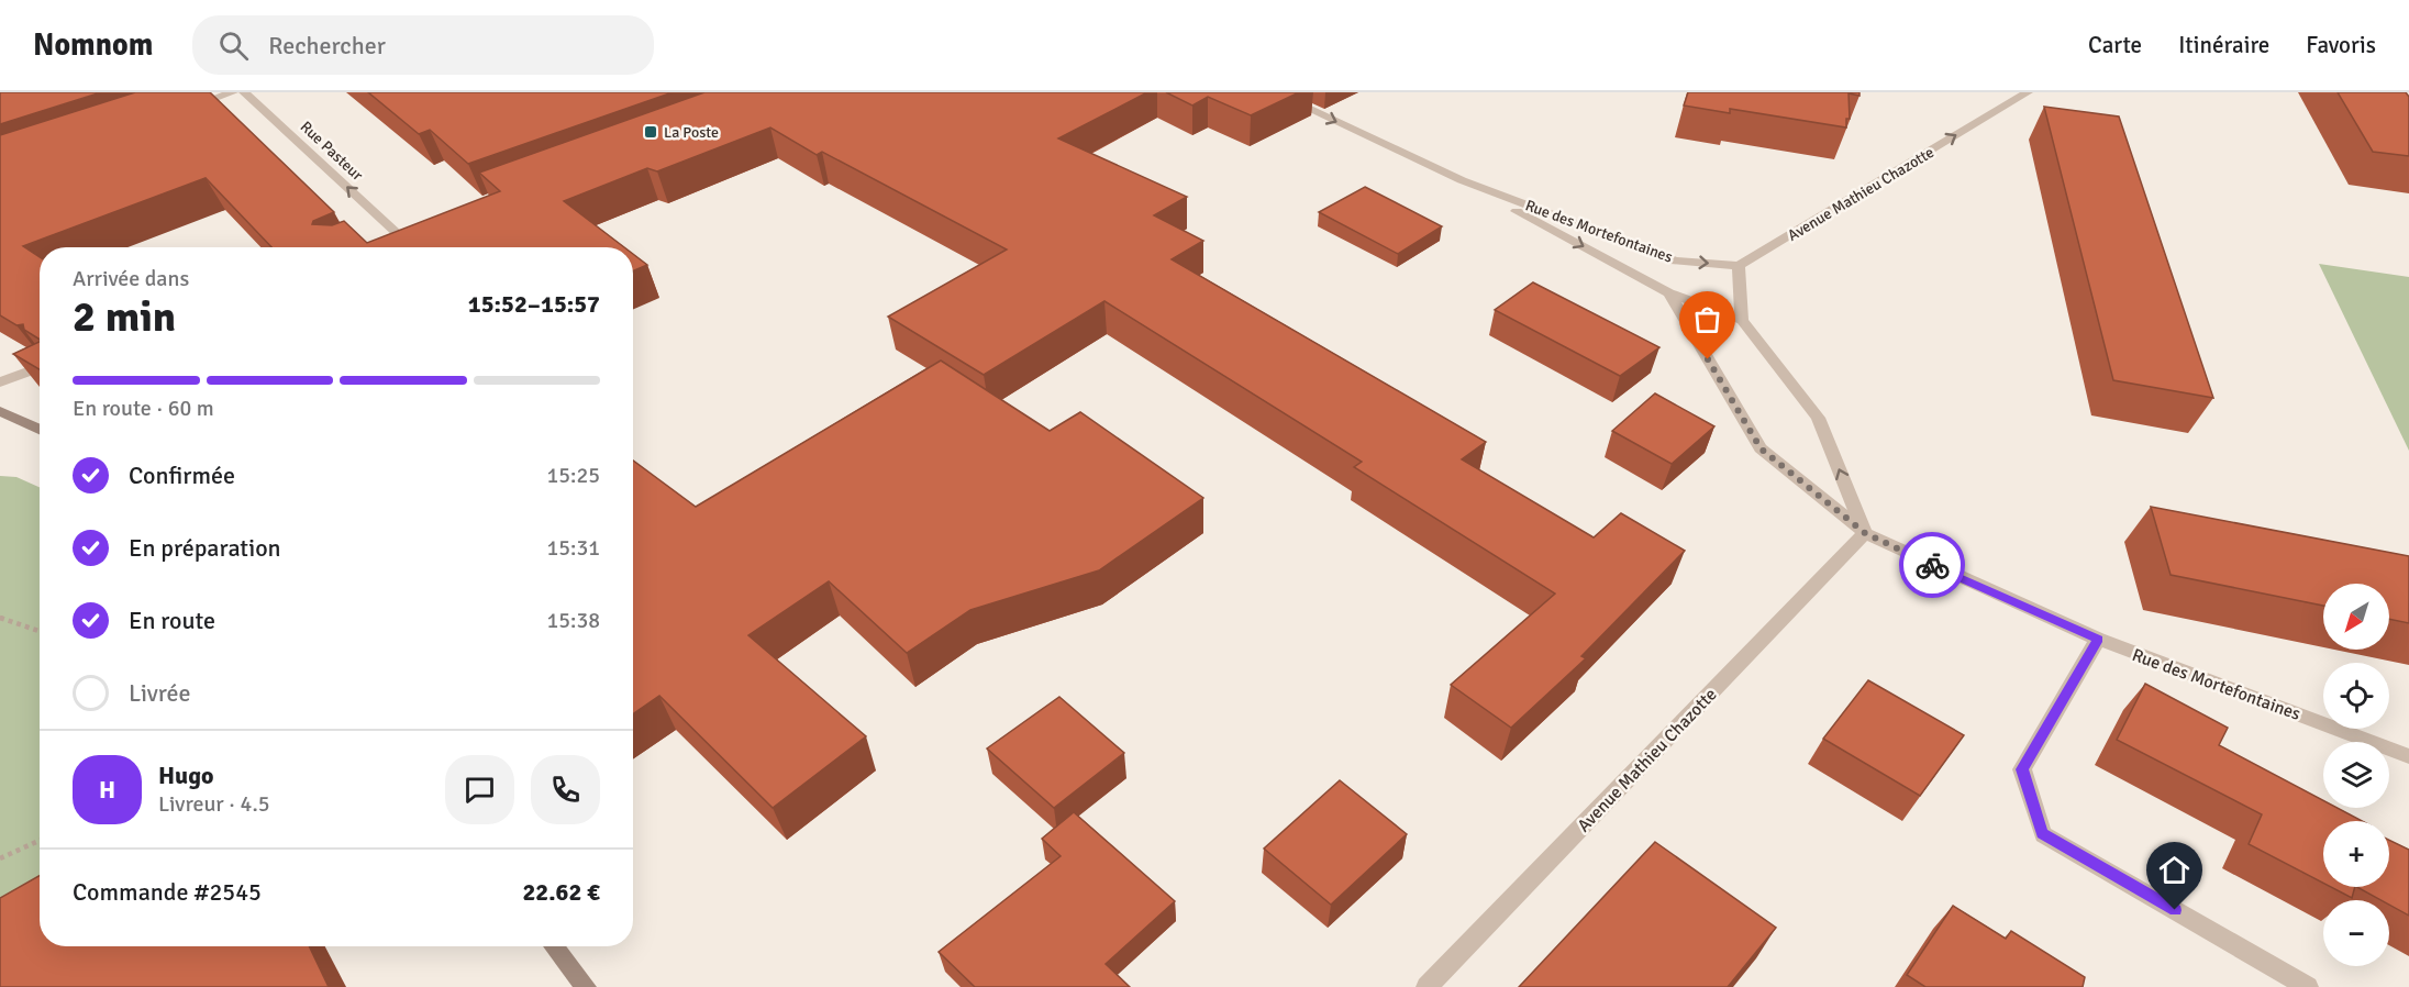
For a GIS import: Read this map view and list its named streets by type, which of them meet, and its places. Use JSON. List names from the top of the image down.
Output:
{
  "streets": {
    "street": ["Rue Pasteur", "Avenue Mathieu Chazotte", "Rue des Mortefontaines"]
  },
  "crossings": [
    ["Avenue Mathieu Chazotte", "Rue des Mortefontaines"]
  ],
  "one_way": ["Rue Pasteur", "Rue des Mortefontaines"],
  "places": {
    "transit": ["La Poste"]
  },
  "north": "bottom left",
  "page": {
    "header": "Nomnom",
    "search": "Rechercher",
    "nav": ["Carte", "Itinéraire", "Favoris"],
    "heading": ["2 min", "Arrivée dans", "15:52–15:57"],
    "panel": [
      "Hugo",
      "Livreur · 4.5",
      "Commande #2545",
      "22.62 €"
    ],
    "bar": "En route · 60 m",
    "list": [
      ["Confirmée", "15:25"],
      ["En préparation", "15:31"],
      ["En route", "15:38"],
      "Livrée"
    ],
    "map_buttons": ["+", "−"],
    "round": "H"
  }
}
